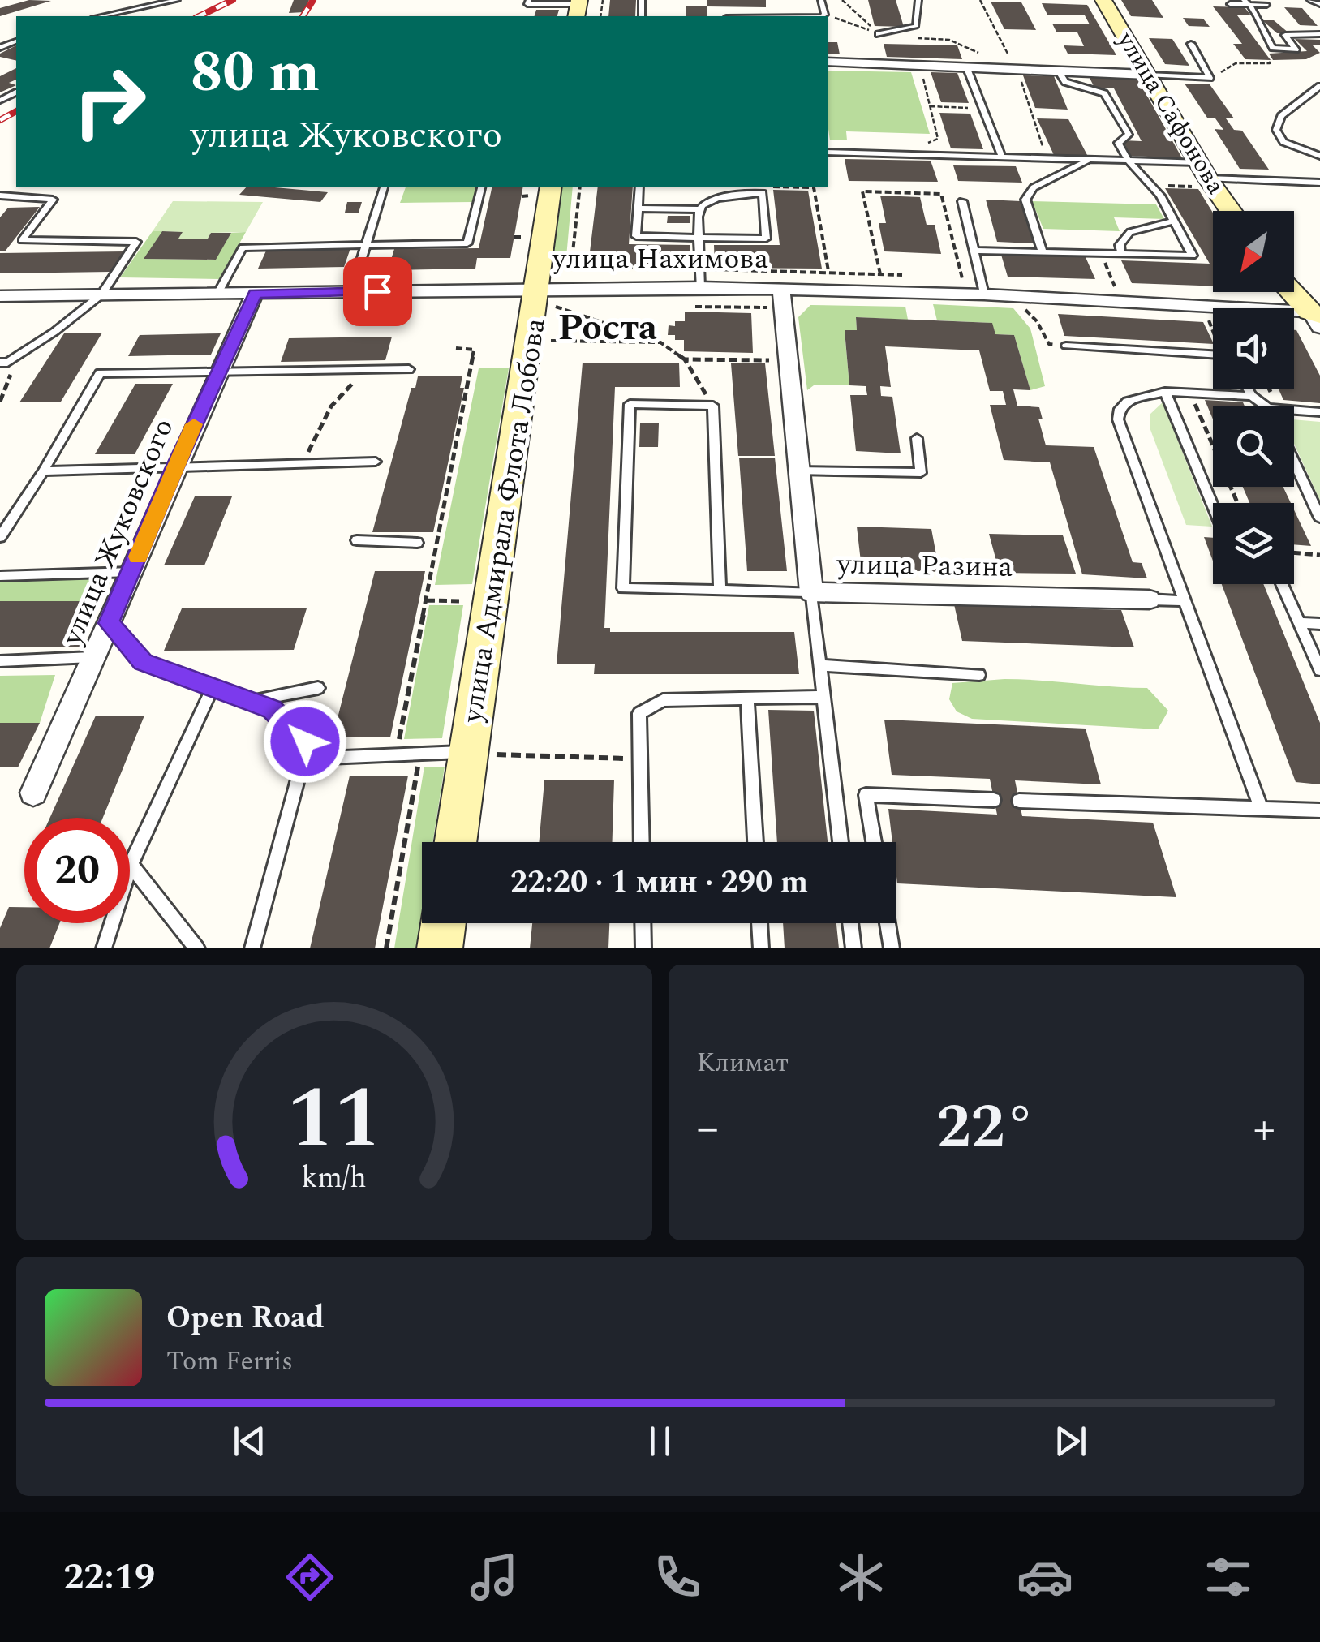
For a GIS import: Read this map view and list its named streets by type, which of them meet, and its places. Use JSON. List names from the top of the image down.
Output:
{
  "streets": {
    "street": [
      "улица Сафонова",
      "улица Нахимова",
      "улица Адмирала Флота Лобова",
      "улица Жуковского",
      "улица Разина"
    ]
  },
  "crossings": [
    ["улица Нахимова", "улица Адмирала Флота Лобова"],
    ["улица Нахимова", "улица Жуковского"],
    ["улица Нахимова", "улица Разина"]
  ],
  "districts": ["Роста"],
  "north": "bottom left",
  "page": {
    "turn": ["80 m", "улица Жуковского"],
    "limit": "20",
    "trip": "22:20 · 1 мин · 290 m",
    "tile": "Климат",
    "heat": ["−", "22°", "+"],
    "song": ["Open Road", "Tom Ferris"],
    "tabs": "22:19",
    "gauge": ["11", "km/h"]
  }
}
